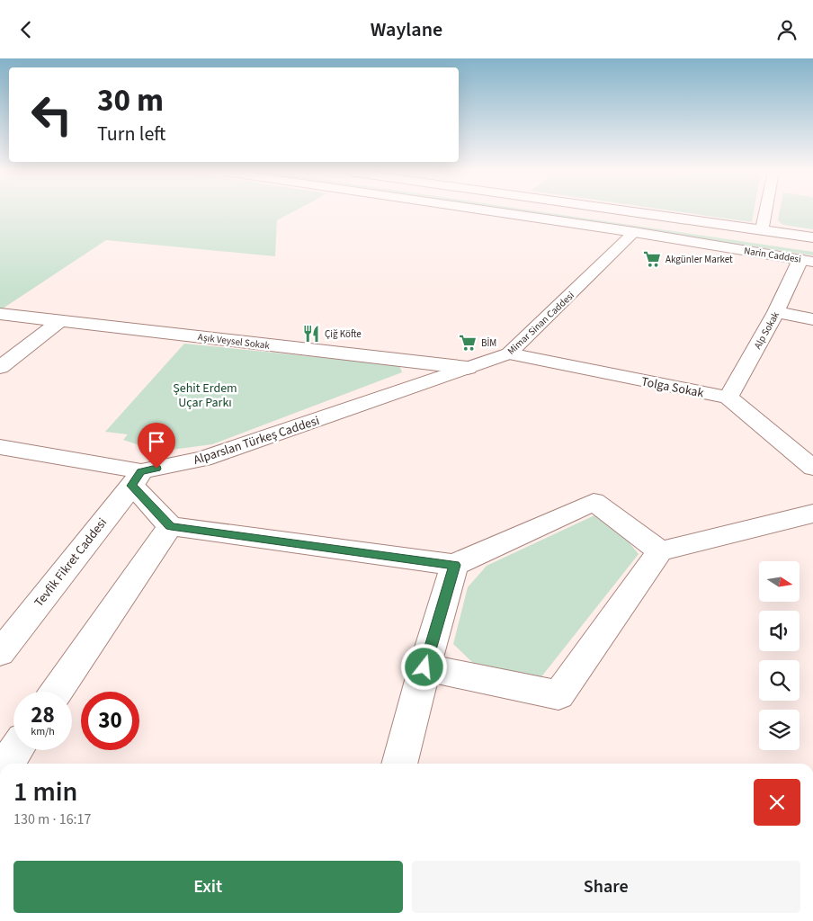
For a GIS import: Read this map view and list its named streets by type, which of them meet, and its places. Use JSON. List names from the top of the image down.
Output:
{
  "streets": {
    "street": [
      "Narin Caddesi",
      "Mimar Sinan Caddesi",
      "Alp Sokak",
      "Aşık Veysel Sokak",
      "Tolga Sokak",
      "Alparslan Türkeş Caddesi",
      "Tevfik Fikret Caddesi"
    ]
  },
  "crossings": [
    ["Narin Caddesi", "Mimar Sinan Caddesi"],
    ["Narin Caddesi", "Alp Sokak"],
    ["Mimar Sinan Caddesi", "Aşık Veysel Sokak"],
    ["Mimar Sinan Caddesi", "Tolga Sokak"],
    ["Mimar Sinan Caddesi", "Alparslan Türkeş Caddesi"],
    ["Alp Sokak", "Tolga Sokak"],
    ["Alparslan Türkeş Caddesi", "Tevfik Fikret Caddesi"]
  ],
  "parks": ["Şehit Erdem Uçar Parkı"],
  "places": {
    "supermarket": ["Akgünler Market", "BİM"],
    "restaurant": ["Çiğ Köfte"]
  },
  "north": "right",
  "page": {
    "header": "Waylane",
    "turn": ["30 m", "Turn left"],
    "speed": "28 km/h",
    "limit": "30",
    "heading": ["1 min", "130 m · 16:17"],
    "buttons": ["Exit", "Share"]
  }
}
